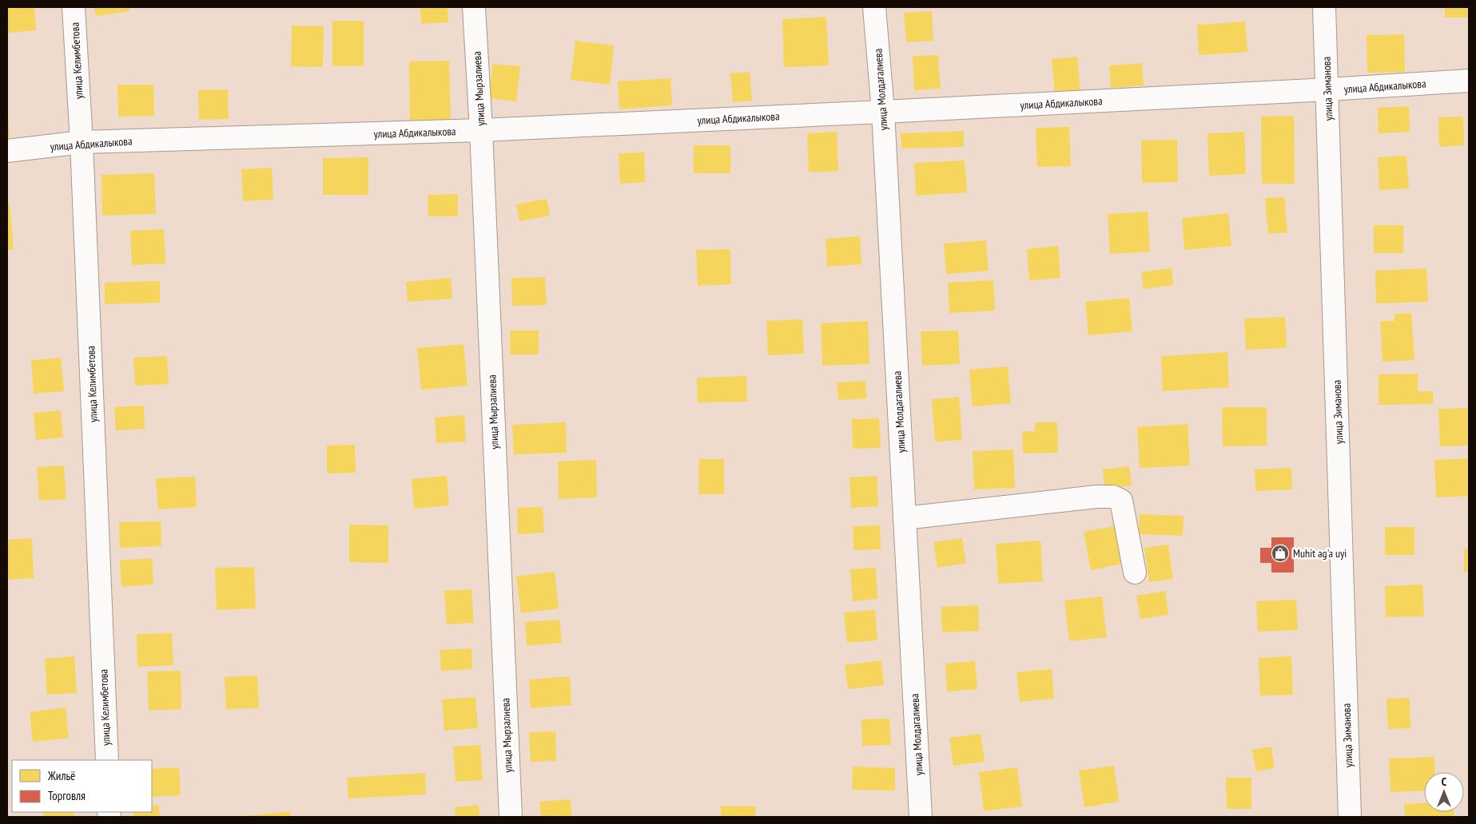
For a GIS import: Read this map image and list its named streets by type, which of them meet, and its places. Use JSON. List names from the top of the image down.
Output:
{
  "streets": {
    "street": [
      "улица Келимбетова",
      "улица Абдикалыкова",
      "улица Мырзалиева",
      "улица Зиманова",
      "улица Молдагалиева"
    ]
  },
  "crossings": [
    ["улица Келимбетова", "улица Абдикалыкова"],
    ["улица Абдикалыкова", "улица Мырзалиева"],
    ["улица Абдикалыкова", "улица Зиманова"],
    ["улица Абдикалыкова", "улица Молдагалиева"]
  ],
  "places": {
    "shop": ["Muhit ag'a uyi"]
  },
  "legend": ["Жильё", "Торговля"],
  "north": "top"
}
